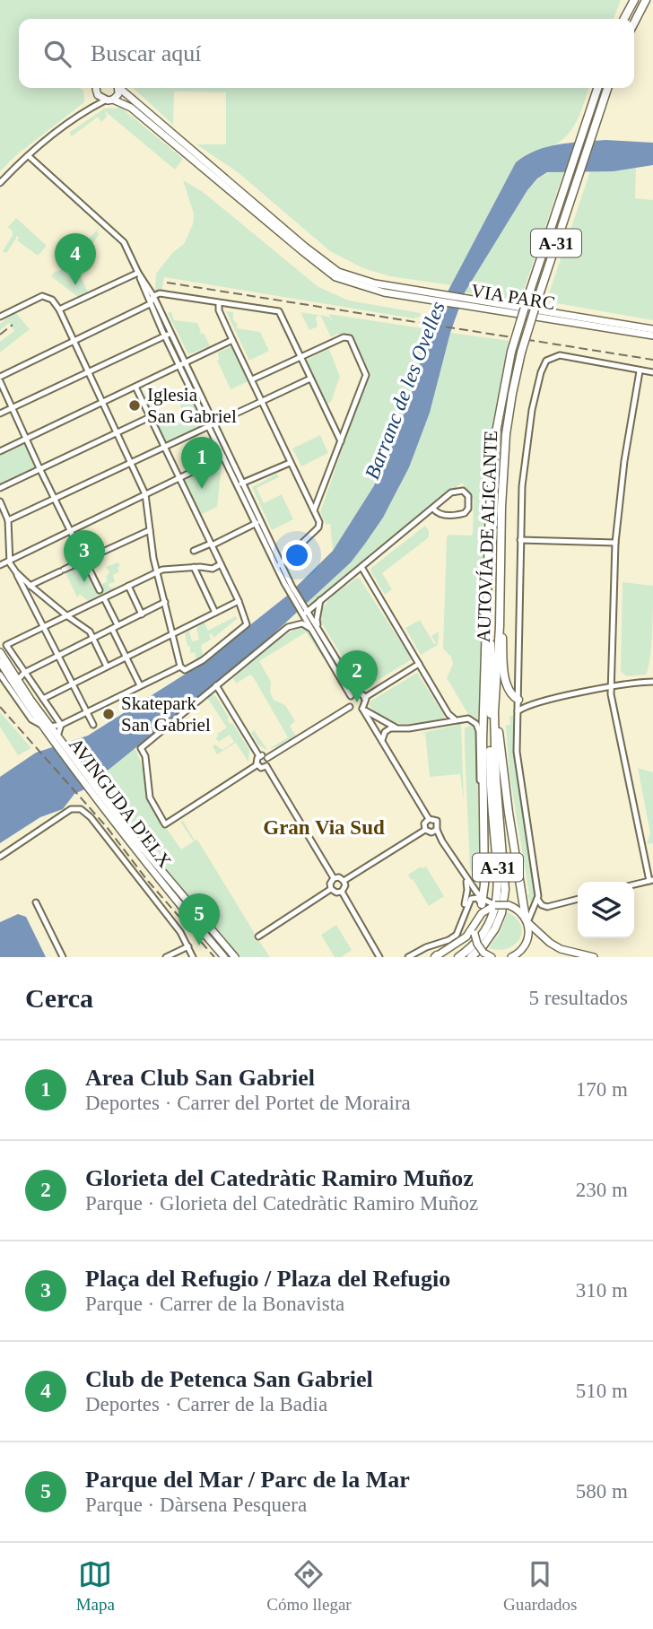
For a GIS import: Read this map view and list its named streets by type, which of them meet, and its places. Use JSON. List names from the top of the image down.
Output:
{
  "streets": {
    "highway": ["A-31", "AUTOVÍA DE ALICANTE"],
    "main road": ["VIA PARC", "AVINGUDA D'ELX"]
  },
  "crossings": [
    ["A-31", "AUTOVÍA DE ALICANTE"]
  ],
  "districts": ["Gran Via Sud"],
  "water": ["Barranc de les Ovelles"],
  "places": ["Iglesia San Gabriel", "Skatepark San Gabriel"],
  "page": {
    "search": "Buscar aquí",
    "pins": [
      "4",
      "1",
      "3",
      "2",
      "5"
    ],
    "heading": ["Cerca", "5 resultados"],
    "list": [
      {
        "mark": "1",
        "name": "Area Club San Gabriel",
        "note": "Deportes · Carrer del Portet de Moraira",
        "value": "170 m"
      },
      {
        "mark": "2",
        "name": "Glorieta del Catedràtic Ramiro Muñoz",
        "note": "Parque · Glorieta del Catedràtic Ramiro Muñoz",
        "value": "230 m"
      },
      {
        "mark": "3",
        "name": "Plaça del Refugio / Plaza del Refugio",
        "note": "Parque · Carrer de la Bonavista",
        "value": "310 m"
      },
      {
        "mark": "4",
        "name": "Club de Petenca San Gabriel",
        "note": "Deportes · Carrer de la Badia",
        "value": "510 m"
      },
      {
        "mark": "5",
        "name": "Parque del Mar / Parc de la Mar",
        "note": "Parque · Dàrsena Pesquera",
        "value": "580 m"
      }
    ],
    "nav": ["Mapa", "Cómo llegar", "Guardados"]
  }
}
